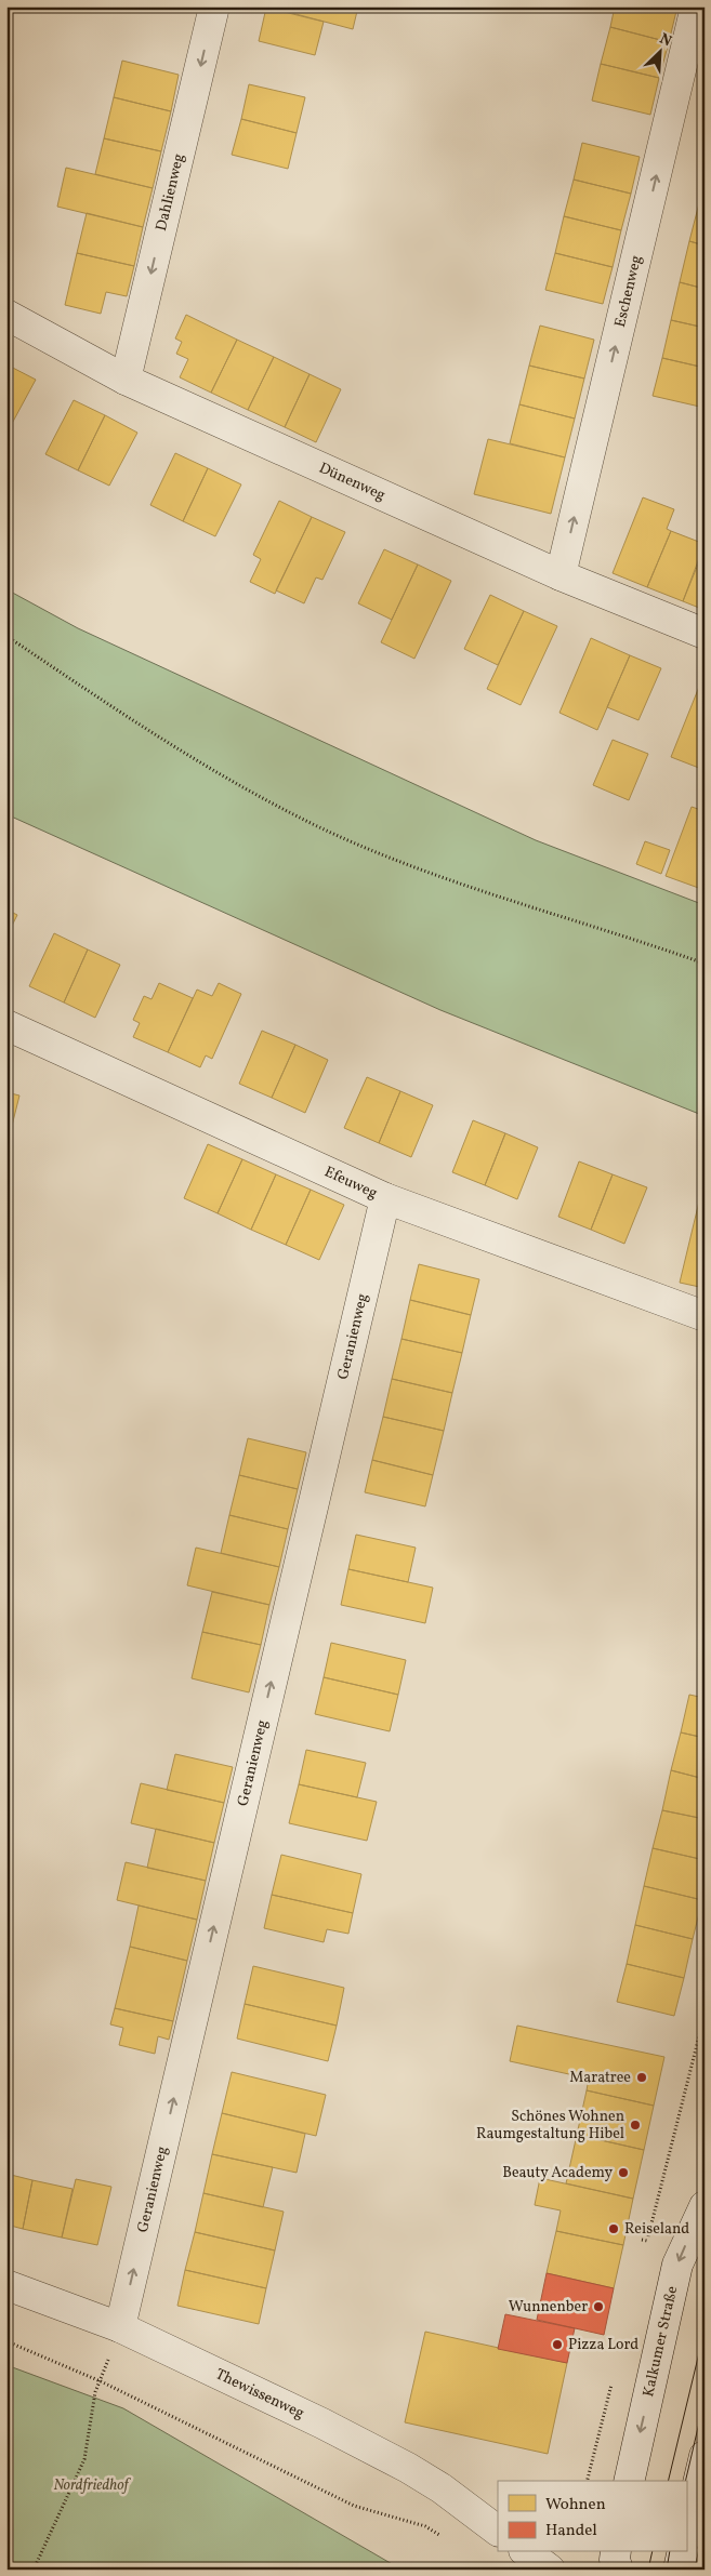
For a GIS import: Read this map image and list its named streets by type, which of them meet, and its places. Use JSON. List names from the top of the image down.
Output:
{
  "streets": {
    "street": [
      "Dahlienweg",
      "Eschenweg",
      "Dünenweg",
      "Efeuweg",
      "Geranienweg",
      "Kalkumer Straße",
      "Thewissenweg"
    ]
  },
  "crossings": [
    ["Dahlienweg", "Dünenweg"],
    ["Eschenweg", "Dünenweg"],
    ["Efeuweg", "Geranienweg"],
    ["Geranienweg", "Thewissenweg"]
  ],
  "one_way": [
    "Dahlienweg",
    "Eschenweg",
    "Geranienweg",
    "Kalkumer Straße"
  ],
  "parks": ["Nordfriedhof"],
  "places": [
    "Maratree",
    "Schönes Wohnen Raumgestaltung Hibel",
    "Beauty Academy",
    "Reiseland",
    "Wunnenber",
    "Pizza Lord"
  ],
  "legend": ["Wohnen", "Handel"],
  "north": "top right"
}
